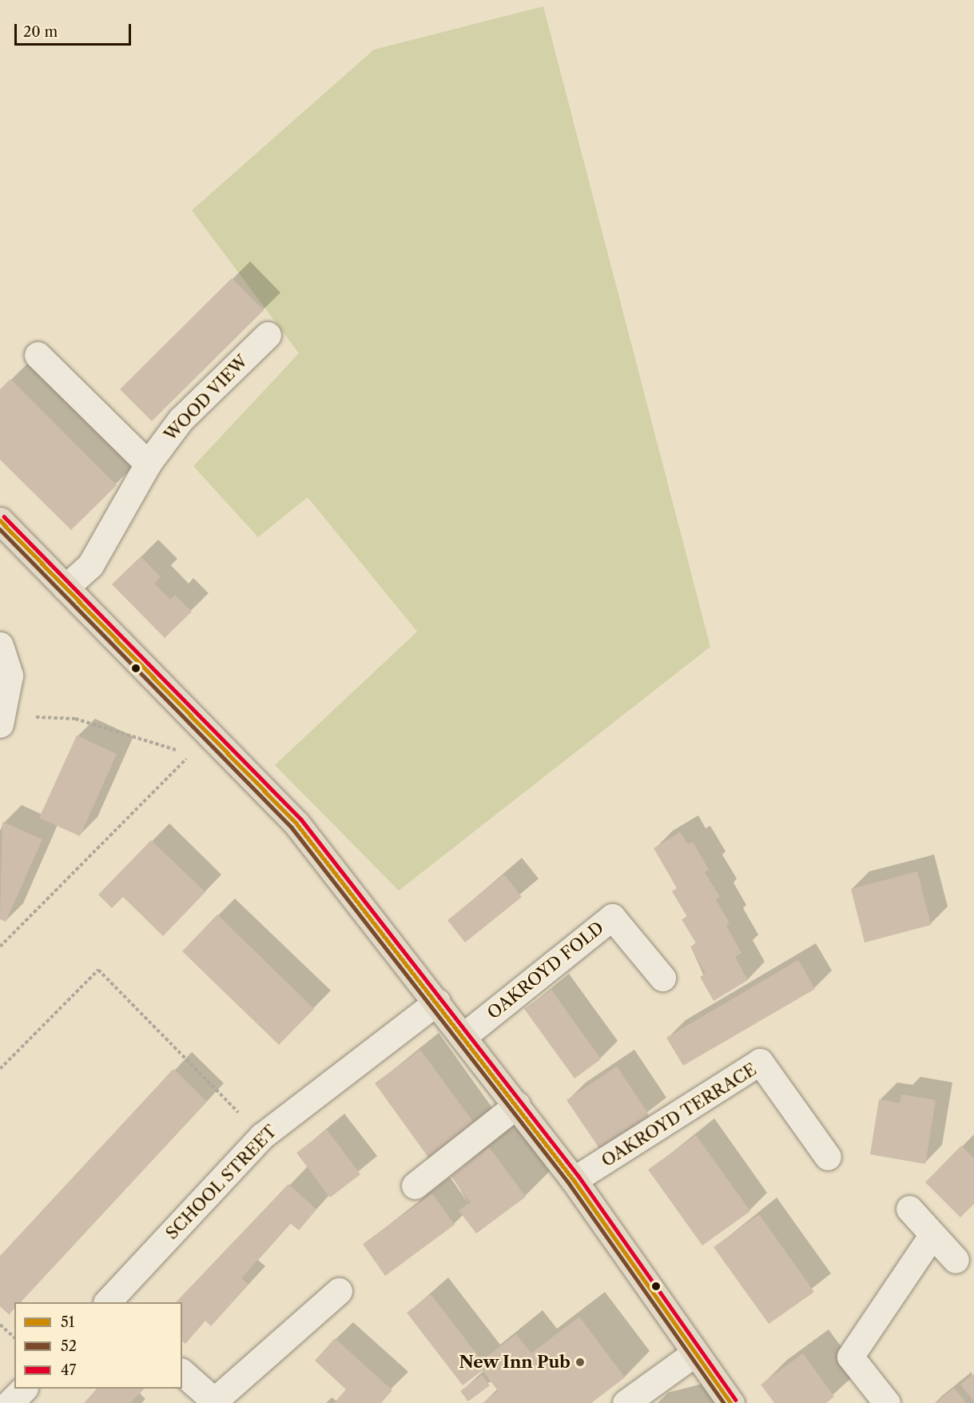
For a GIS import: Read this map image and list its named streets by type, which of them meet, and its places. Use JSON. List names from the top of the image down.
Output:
{
  "streets": {
    "street": [
      "WOOD VIEW",
      "OAKROYD FOLD",
      "OAKROYD TERRACE",
      "SCHOOL STREET"
    ]
  },
  "places": ["New Inn Pub"],
  "lines": ["transit line 47", "transit line 51", "transit line 52"],
  "legend": ["51", "52", "47"],
  "scale_bar": "20 m"
}
